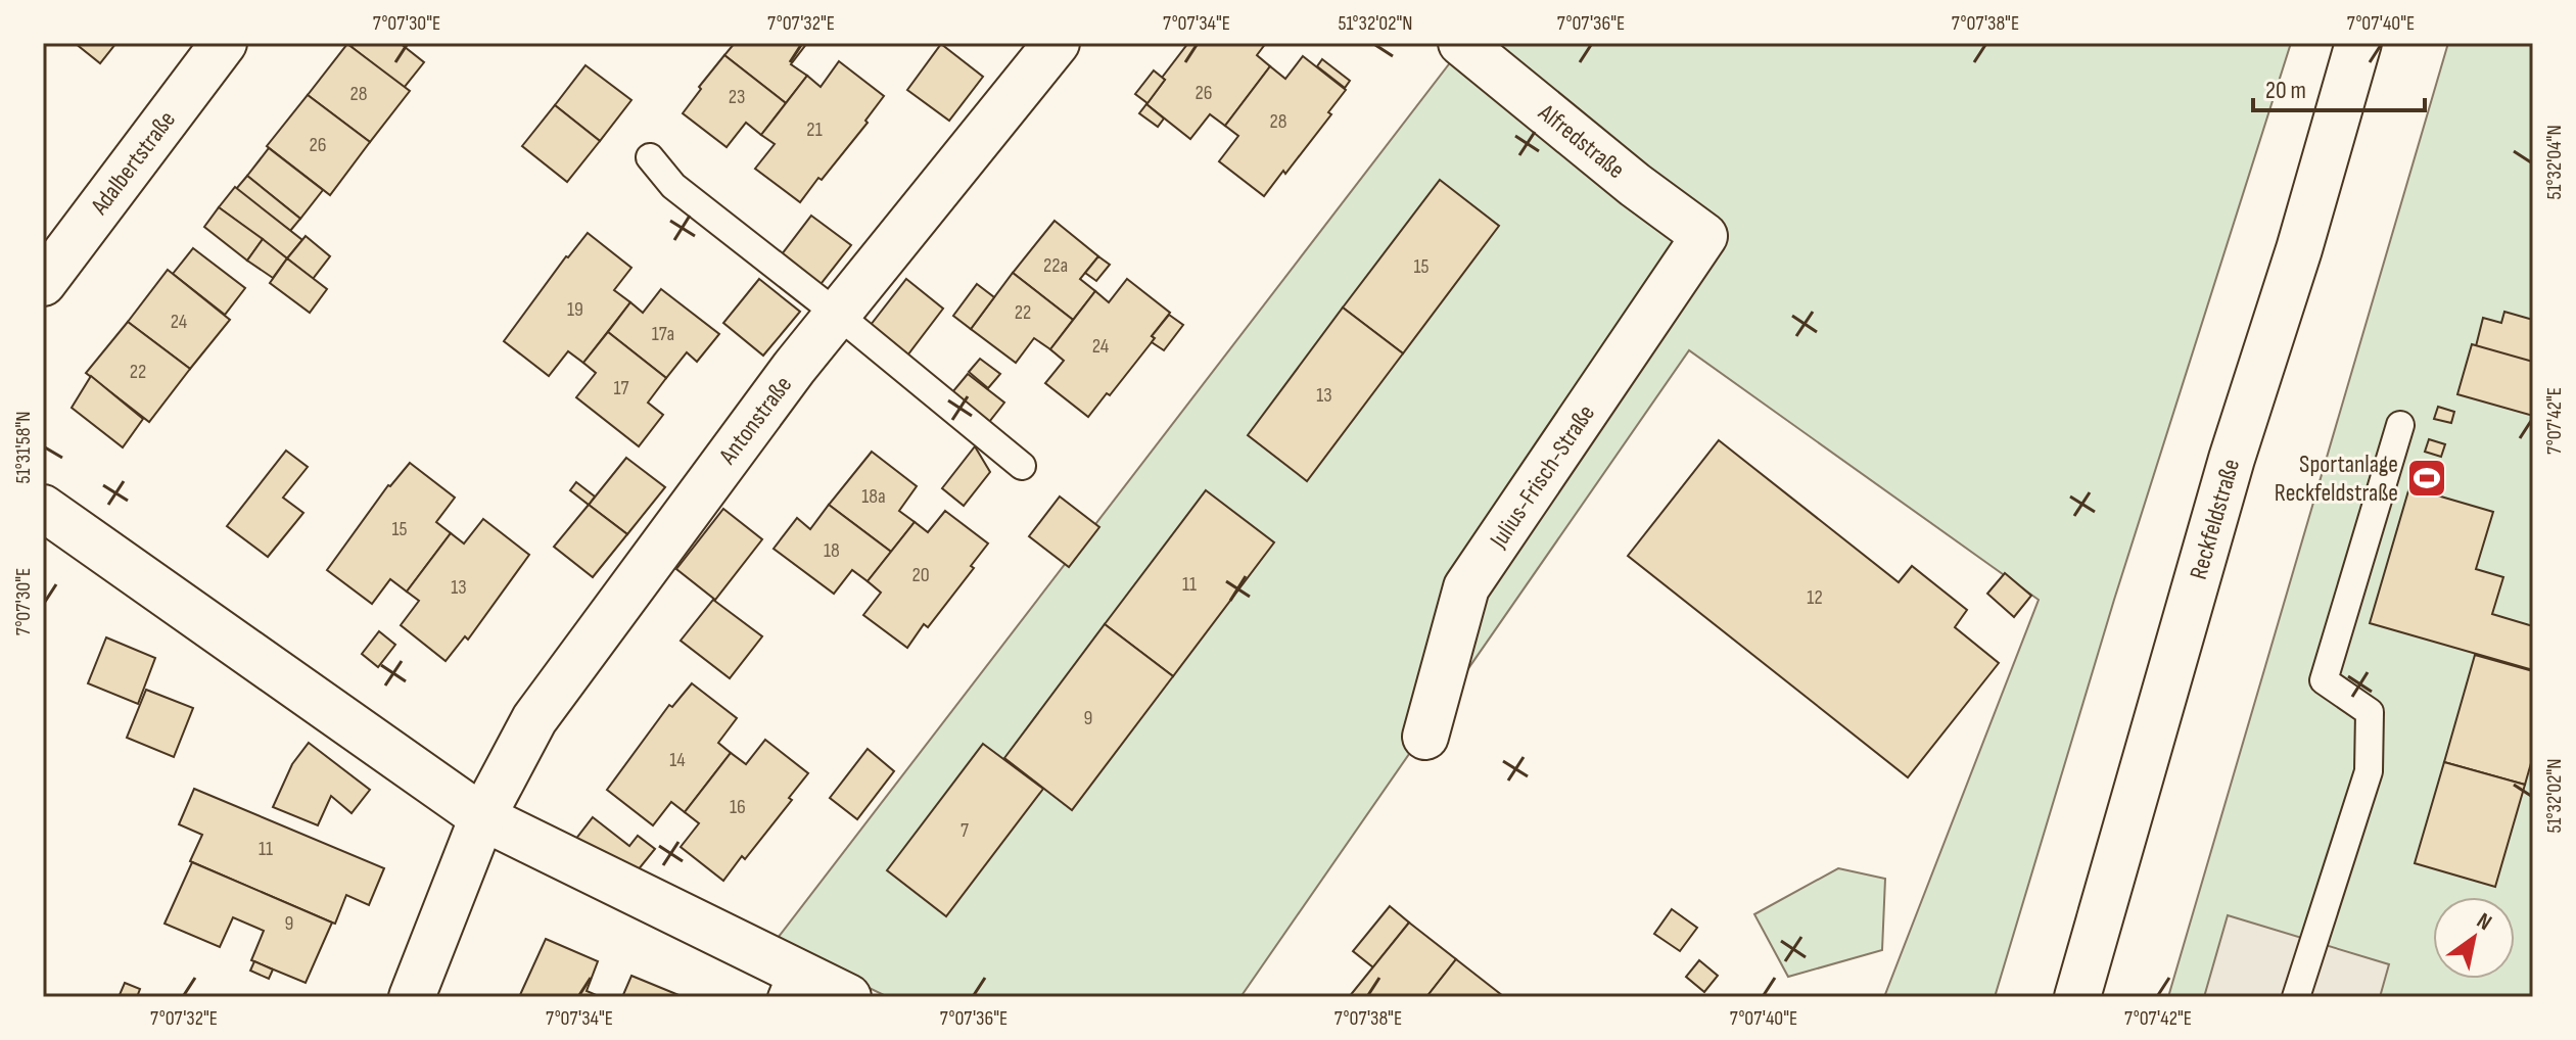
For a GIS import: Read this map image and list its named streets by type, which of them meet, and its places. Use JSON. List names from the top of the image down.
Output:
{
  "streets": {
    "street": [
      "Alfredstraße",
      "Adalbertstraße",
      "Antonstraße",
      "Julius-Frisch-Straße",
      "Reckfeldstraße"
    ]
  },
  "crossings": [
    ["Alfredstraße", "Julius-Frisch-Straße"]
  ],
  "places": {
    "sports": ["Sportanlage Reckfeldstraße"]
  },
  "house_numbers": [
    "26",
    "28",
    "23",
    "28",
    "21",
    "26",
    "22a",
    "15",
    "19",
    "22",
    "24",
    "17a",
    "24",
    "22",
    "17",
    "13",
    "18a",
    "15",
    "18",
    "20",
    "11",
    "13",
    "12",
    "9",
    "14",
    "16",
    "7",
    "11",
    "9"
  ],
  "scale_bar": "20 m",
  "north": "top right",
  "coordinates": [
    "7°07'30\"E",
    "7°07'32\"E",
    "7°07'34\"E",
    "51°32'02\"N",
    "7°07'36\"E",
    "7°07'38\"E",
    "7°07'40\"E",
    "51°32'04\"N",
    "7°07'42\"E",
    "51°31'58\"N"
  ]
}
